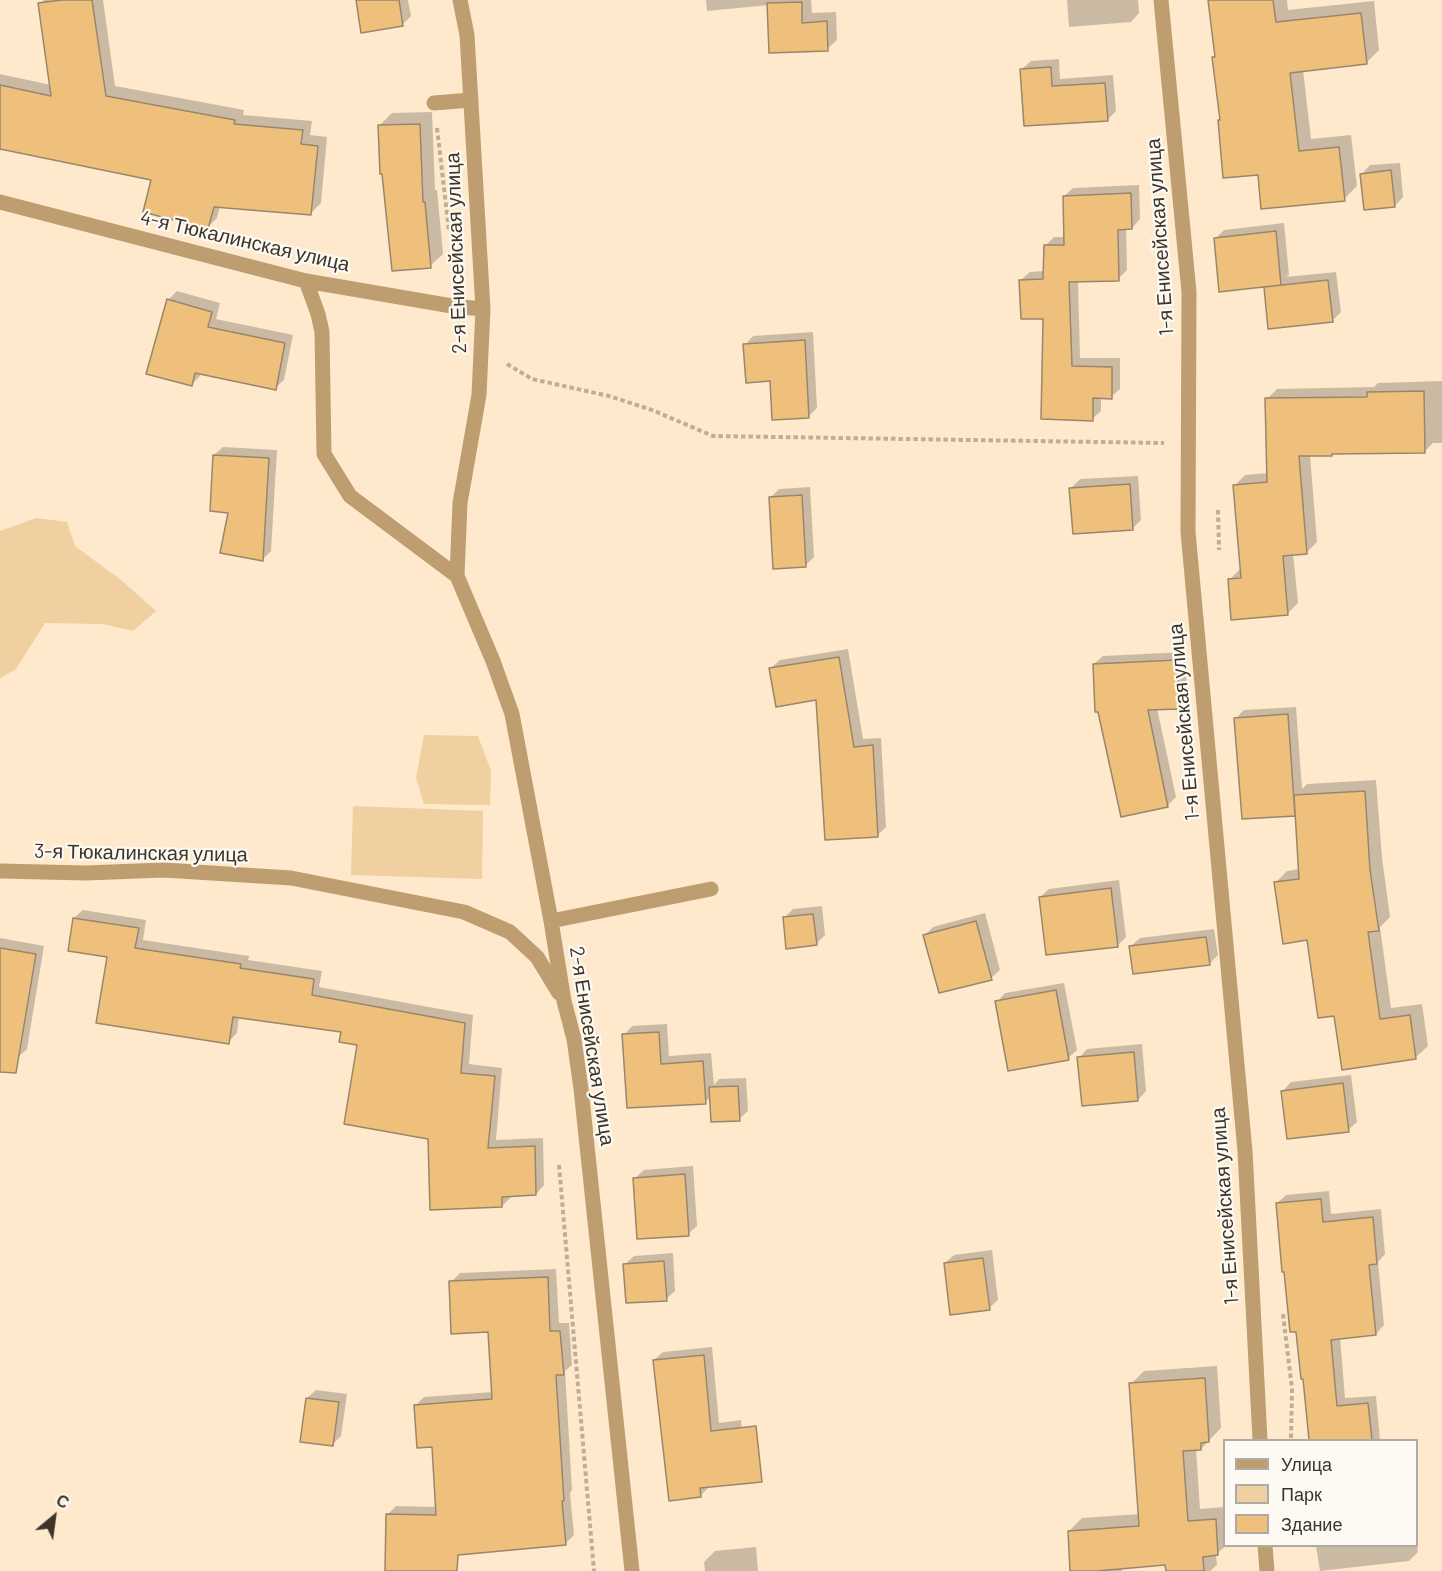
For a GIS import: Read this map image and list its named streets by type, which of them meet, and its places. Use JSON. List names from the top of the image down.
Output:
{
  "streets": {
    "street": [
      "1-я Енисейская улица",
      "4-я Тюкалинская улица",
      "2-я Енисейская улица",
      "3-я Тюкалинская улица"
    ]
  },
  "crossings": [
    ["4-я Тюкалинская улица", "2-я Енисейская улица"],
    ["2-я Енисейская улица", "3-я Тюкалинская улица"]
  ],
  "legend": ["Улица", "Парк", "Здание"],
  "north": "top right"
}
